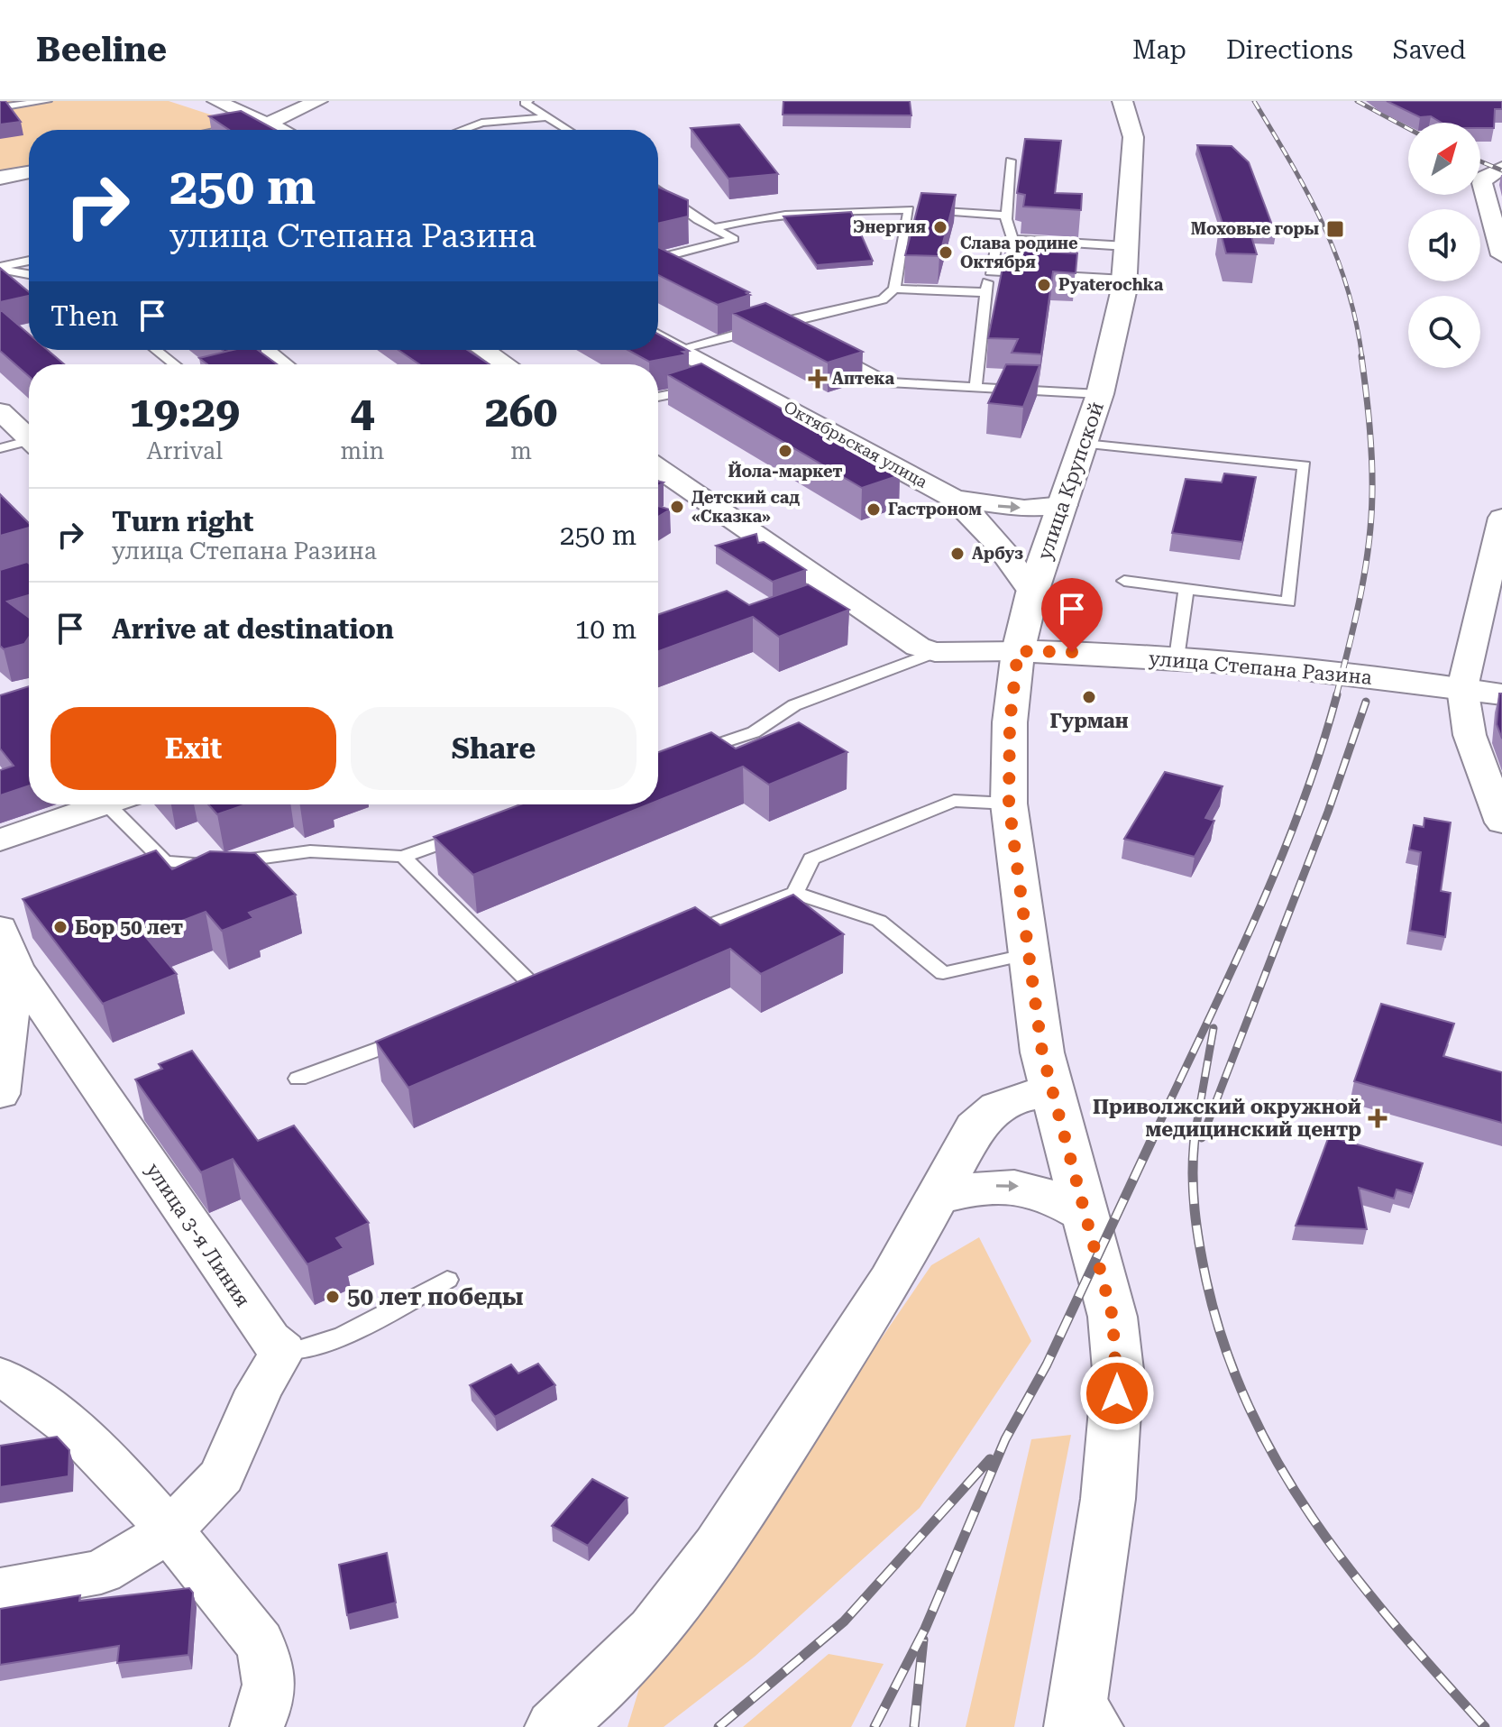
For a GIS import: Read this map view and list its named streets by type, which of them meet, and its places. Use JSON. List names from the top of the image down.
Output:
{
  "streets": {
    "street": [
      "Октябрьская улица",
      "улица Крупской",
      "улица Степана Разина",
      "улица 3-я Линия"
    ]
  },
  "crossings": [
    ["Октябрьская улица", "улица Крупской"],
    ["улица Крупской", "улица Степана Разина"]
  ],
  "places": {
    "other": [
      "Энергия",
      "Слава родине Октября",
      "Pyaterochka",
      "Йола-маркет",
      "Детский сад «Сказка»",
      "Гастроном",
      "Арбуз",
      "Гурман",
      "Бор 50 лет",
      "50 лет победы"
    ],
    "transit": ["Моховые горы"],
    "health": ["Аптека", "Приволжский окружной медицинский центр"]
  },
  "north": "top right",
  "page": {
    "header": "Beeline",
    "nav": ["Map", "Directions", "Saved"],
    "turn": ["250 m", "улица Степана Разина"],
    "then": "Then",
    "eta": [
      "19:29",
      "Arrival",
      "4",
      "min",
      "260",
      "m"
    ],
    "list": [
      {
        "name": "Turn right",
        "note": "улица Степана Разина",
        "value": "250 m"
      },
      {
        "name": "Arrive at destination",
        "value": "10 m"
      }
    ],
    "buttons": ["Exit", "Share"]
  }
}
